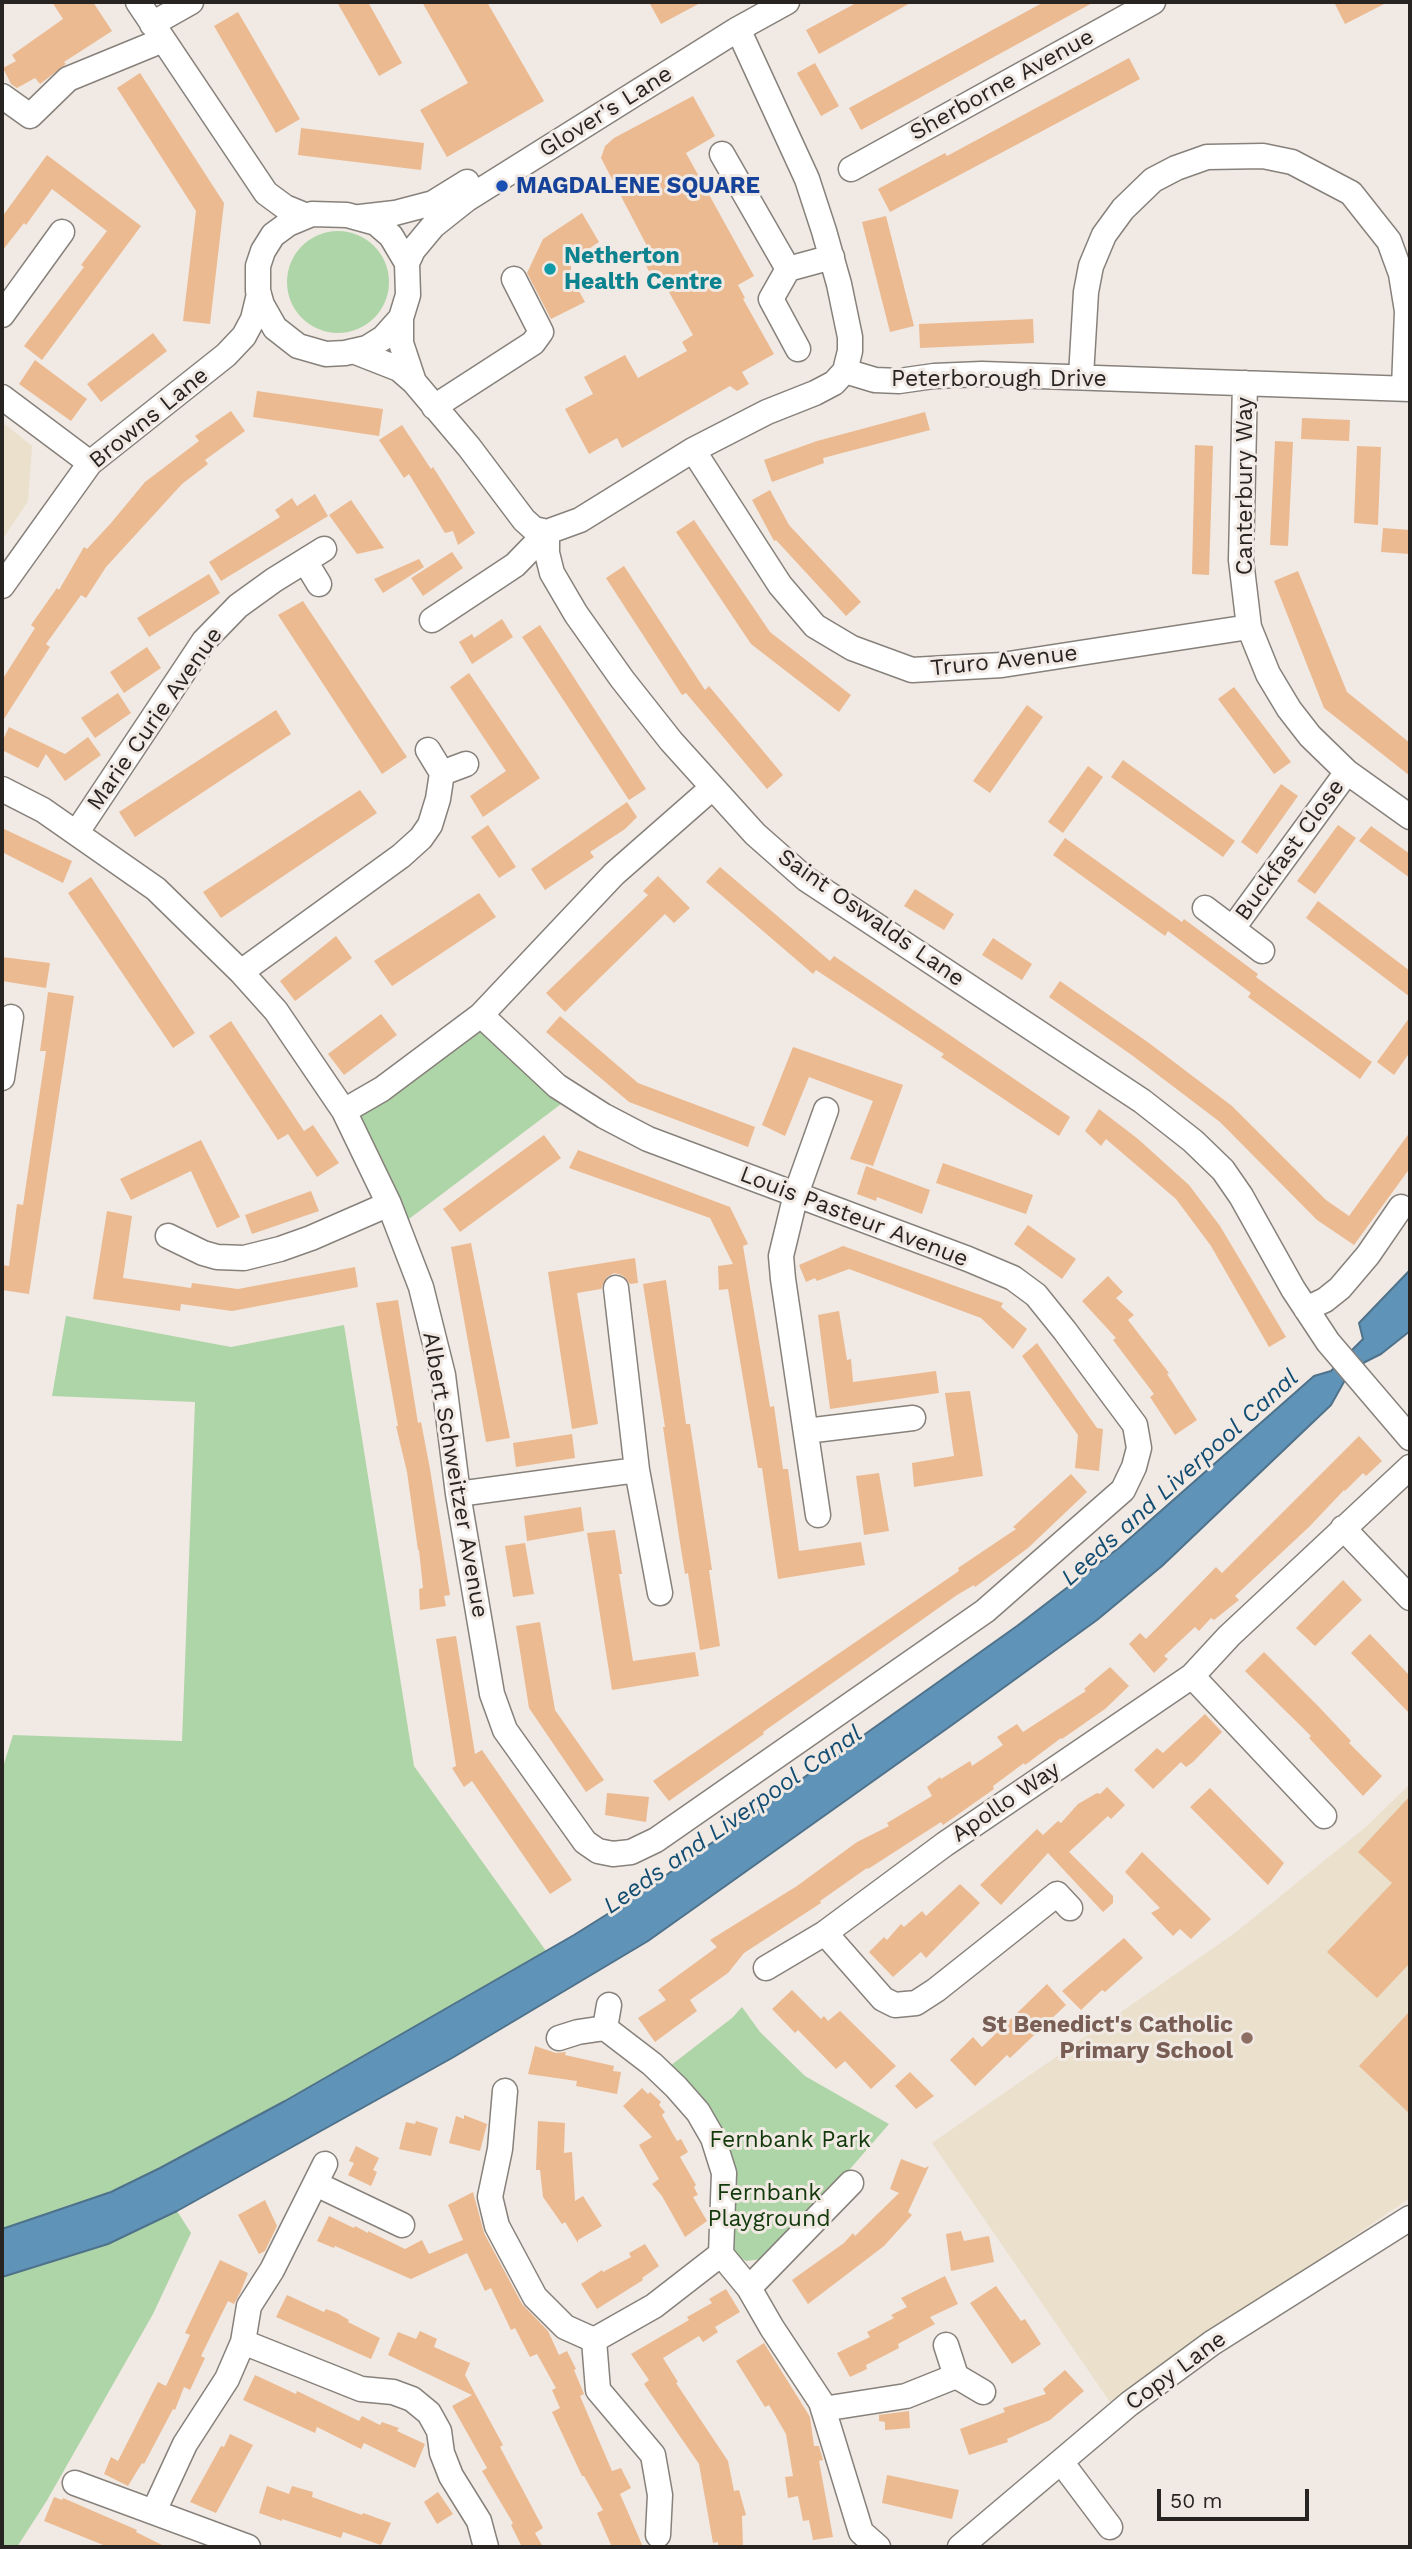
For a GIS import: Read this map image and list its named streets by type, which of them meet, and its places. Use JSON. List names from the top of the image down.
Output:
{
  "streets": {
    "street": [
      "Sherborne Avenue",
      "Glover's Lane",
      "Peterborough Drive",
      "Browns Lane",
      "Canterbury Way",
      "Truro Avenue",
      "Marie Curie Avenue",
      "Buckfast Close",
      "Saint Oswalds Lane",
      "Louis Pasteur Avenue",
      "Albert Schweitzer Avenue",
      "Apollo Way",
      "Copy Lane"
    ]
  },
  "crossings": [
    ["Glover's Lane", "Browns Lane"],
    ["Peterborough Drive", "Canterbury Way"],
    ["Canterbury Way", "Truro Avenue"],
    ["Canterbury Way", "Buckfast Close"],
    ["Marie Curie Avenue", "Albert Schweitzer Avenue"],
    ["Louis Pasteur Avenue", "Albert Schweitzer Avenue"]
  ],
  "water": ["Leeds and Liverpool Canal"],
  "parks": ["Fernbank Park", "Fernbank Playground"],
  "places": ["MAGDALENE SQUARE", "Netherton Health Centre", "St Benedict's Catholic Primary School"],
  "scale_bar": "50 m"
}
